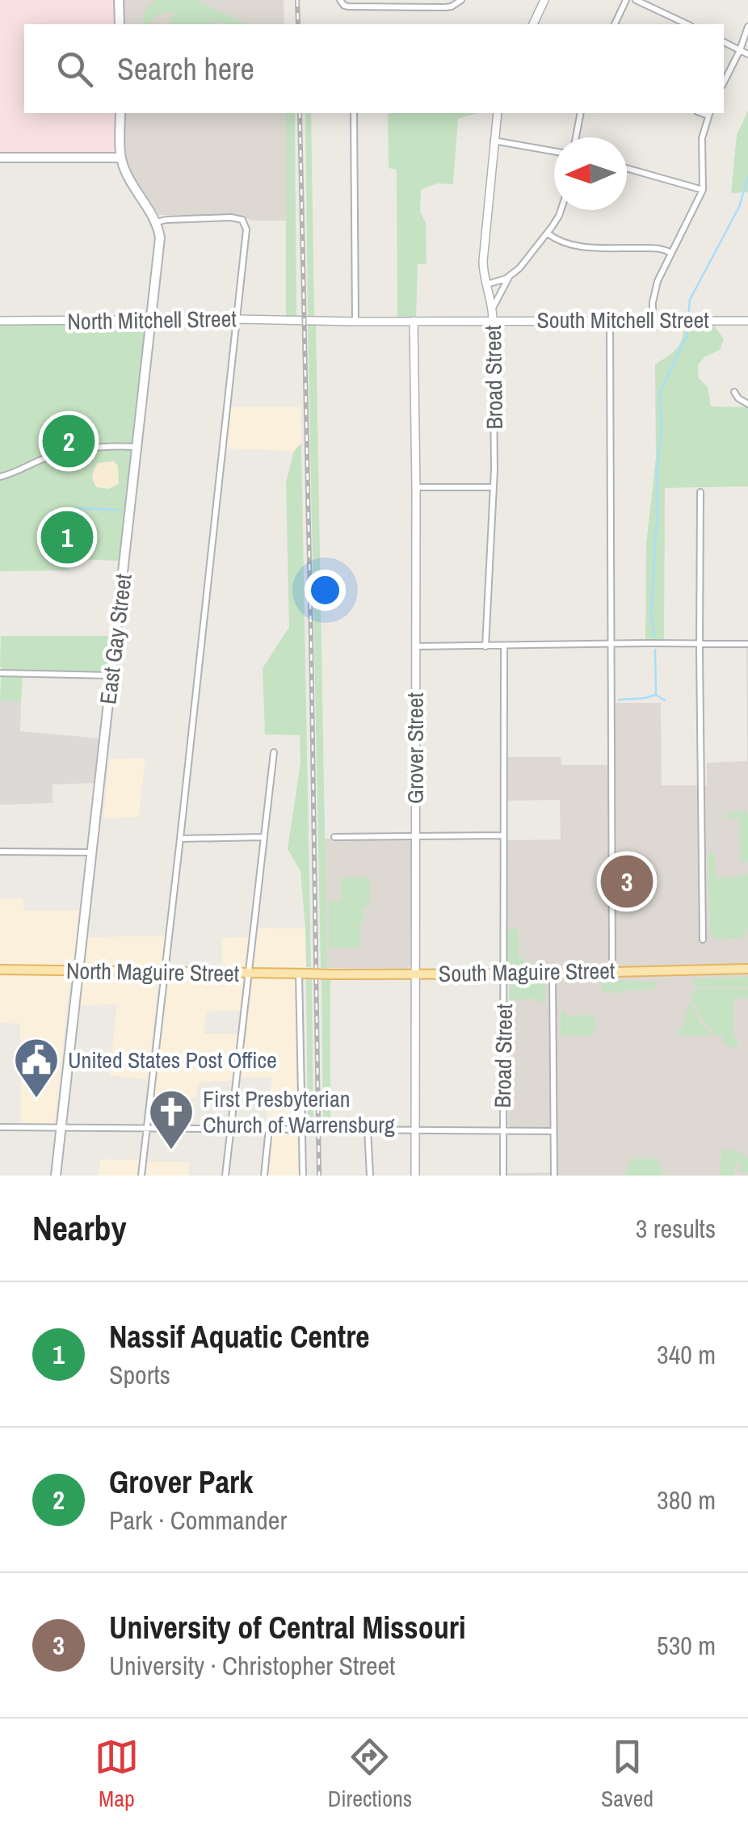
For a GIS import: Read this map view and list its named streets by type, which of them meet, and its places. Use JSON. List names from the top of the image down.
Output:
{
  "streets": {
    "main road": ["East Gay Street", "North Maguire Street", "South Maguire Street"],
    "street": [
      "North Mitchell Street",
      "South Mitchell Street",
      "Broad Street",
      "Grover Street"
    ]
  },
  "crossings": [
    ["North Mitchell Street", "South Mitchell Street"],
    ["North Mitchell Street", "East Gay Street"],
    ["South Mitchell Street", "Broad Street"],
    ["South Mitchell Street", "Grover Street"],
    ["Broad Street", "South Maguire Street"],
    ["East Gay Street", "North Maguire Street"],
    ["Grover Street", "South Maguire Street"],
    ["North Maguire Street", "South Maguire Street"]
  ],
  "places": {
    "public building": ["United States Post Office"],
    "church": ["First Presbyterian Church of Warrensburg"]
  },
  "north": "left",
  "page": {
    "search": "Search here",
    "pins": ["2", "1", "3"],
    "heading": ["Nearby", "3 results"],
    "list": [
      {
        "mark": "1",
        "name": "Nassif Aquatic Centre",
        "note": "Sports",
        "value": "340 m"
      },
      {
        "mark": "2",
        "name": "Grover Park",
        "note": "Park · Commander",
        "value": "380 m"
      },
      {
        "mark": "3",
        "name": "University of Central Missouri",
        "note": "University · Christopher Street",
        "value": "530 m"
      }
    ],
    "nav": ["Map", "Directions", "Saved"]
  }
}
